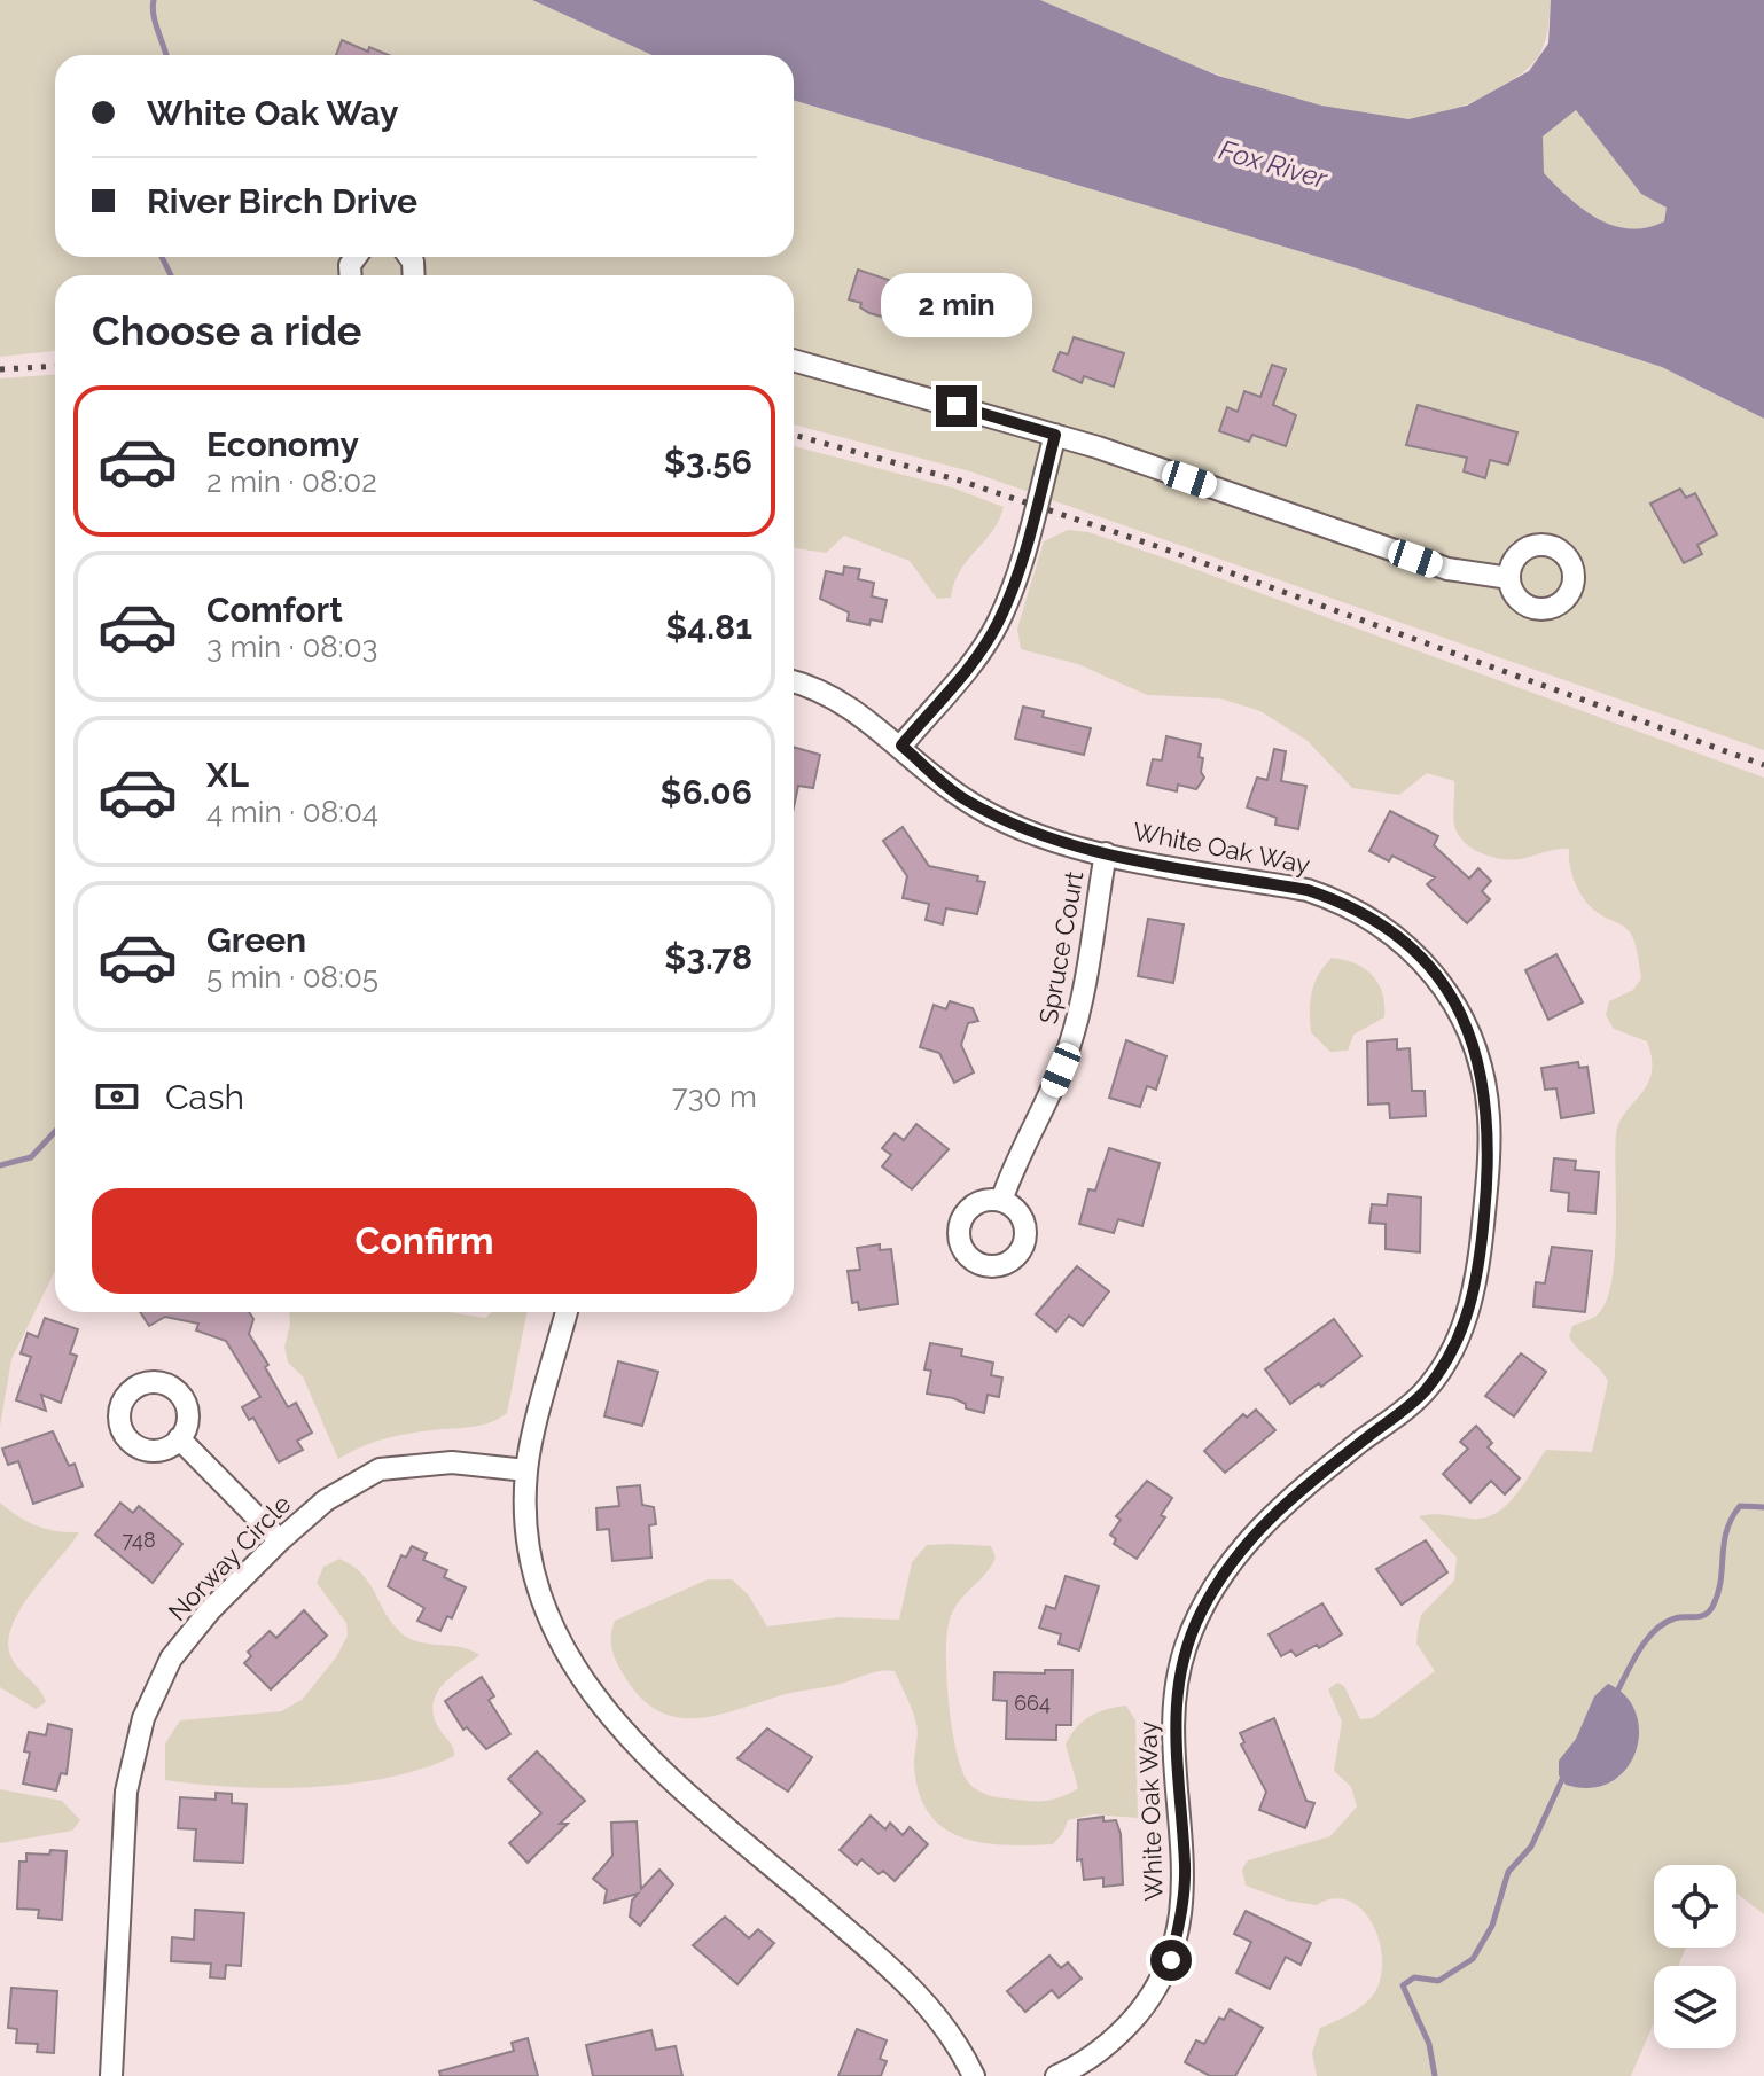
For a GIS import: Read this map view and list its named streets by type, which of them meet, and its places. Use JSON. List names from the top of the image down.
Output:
{
  "streets": {
    "street": ["White Oak Way", "Spruce Court", "Norway Circle"]
  },
  "crossings": [
    ["White Oak Way", "Spruce Court"]
  ],
  "water": ["Fox River"],
  "house_numbers": ["748", "664"],
  "page": {
    "banner": ["White Oak Way", "River Birch Drive"],
    "bubble": "2 min",
    "heading": "Choose a ride",
    "list": [
      {
        "name": "Economy",
        "note": "2 min · 08:02",
        "value": "$3.56"
      },
      {
        "name": "Comfort",
        "note": "3 min · 08:03",
        "value": "$4.81"
      },
      {
        "name": "XL",
        "note": "4 min · 08:04",
        "value": "$6.06"
      },
      {
        "name": "Green",
        "note": "5 min · 08:05",
        "value": "$3.78"
      }
    ],
    "pay": ["Cash", "730 m"],
    "buttons": "Confirm"
  }
}
